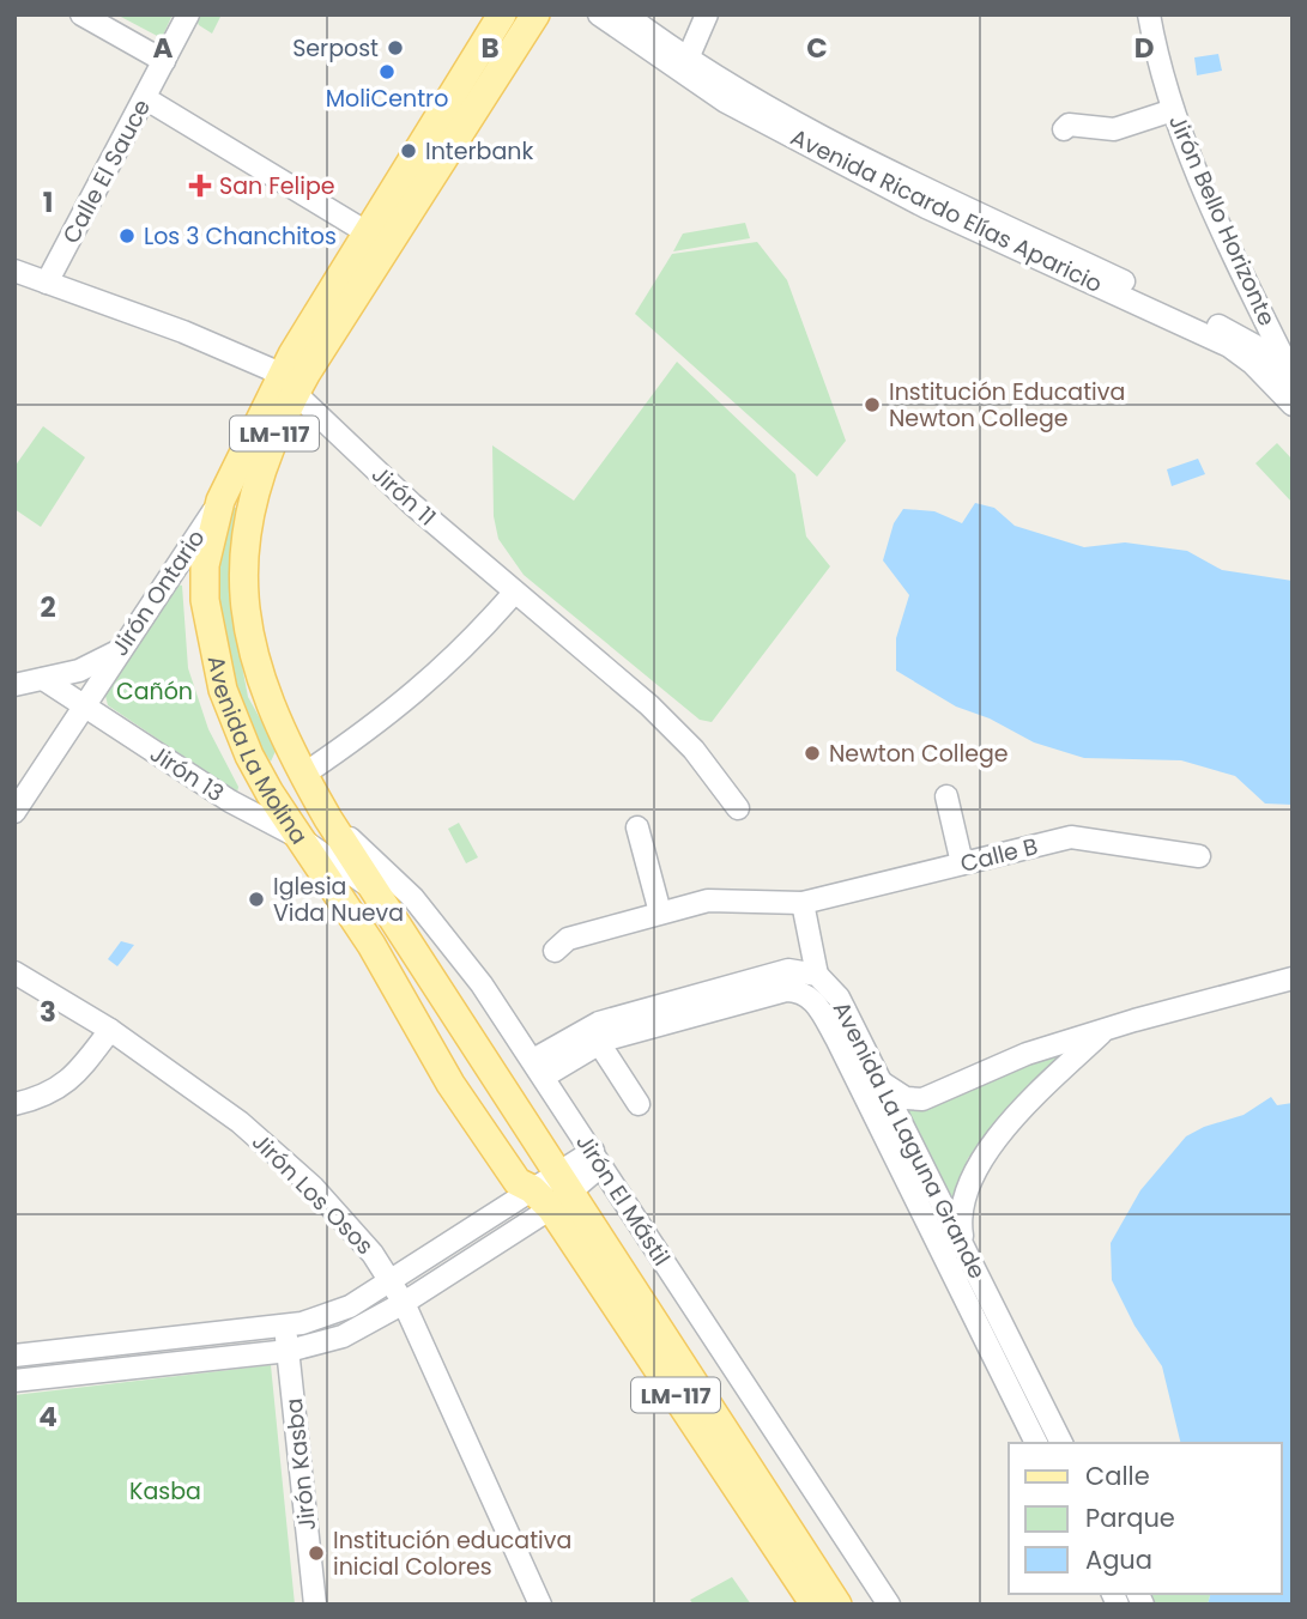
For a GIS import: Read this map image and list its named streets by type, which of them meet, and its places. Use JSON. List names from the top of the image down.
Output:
{
  "streets": {
    "main road": ["LM-117", "Avenida La Molina"],
    "street": [
      "Calle El Sauce",
      "Avenida Ricardo Elías Aparicio",
      "Jirón Bello Horizonte",
      "Jirón 11",
      "Jirón Ontario",
      "Jirón 13",
      "Calle B",
      "Avenida La Laguna Grande",
      "Jirón Los Osos",
      "Jirón El Mástil",
      "Jirón Kasba"
    ]
  },
  "crossings": [
    ["Calle El Sauce", "Jirón 11"],
    ["Jirón 11", "Avenida La Molina"],
    ["Jirón Ontario", "Avenida La Molina"],
    ["Jirón Ontario", "Jirón 13"],
    ["Avenida La Molina", "Jirón 13"],
    ["Avenida La Molina", "Jirón El Mástil"],
    ["Avenida La Laguna Grande", "Jirón El Mástil"]
  ],
  "parks": ["Cañón", "Kasba"],
  "places": {
    "other": [
      "Serpost",
      "MoliCentro",
      "Interbank",
      "Los 3 Chanchitos",
      "Institución Educativa Newton College",
      "Newton College",
      "Iglesia Vida Nueva",
      "Institución educativa inicial Colores"
    ],
    "health": ["San Felipe"]
  },
  "legend": ["Calle", "Parque", "Agua"],
  "grid": {
    "columns": [
      "A",
      "B",
      "C",
      "D"
    ],
    "rows": [
      "1",
      "2",
      "3",
      "4"
    ]
  }
}
